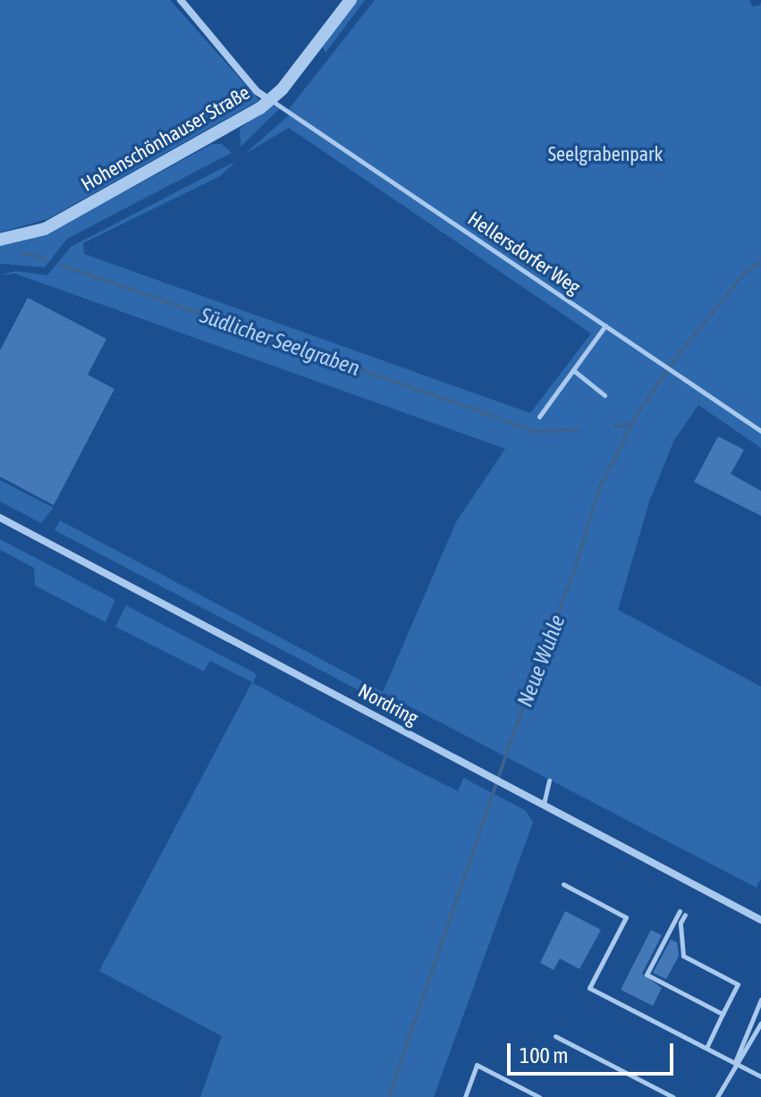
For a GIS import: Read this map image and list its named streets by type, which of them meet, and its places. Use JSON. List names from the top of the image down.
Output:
{
  "streets": {
    "street": ["Hohenschönhauser Straße", "Nordring"],
    "lane": ["Hellersdorfer Weg"]
  },
  "crossings": [
    ["Hohenschönhauser Straße", "Hellersdorfer Weg"]
  ],
  "water": ["Südlicher Seelgraben", "Neue Wuhle"],
  "parks": ["Seelgrabenpark"],
  "scale_bar": "100 m"
}
